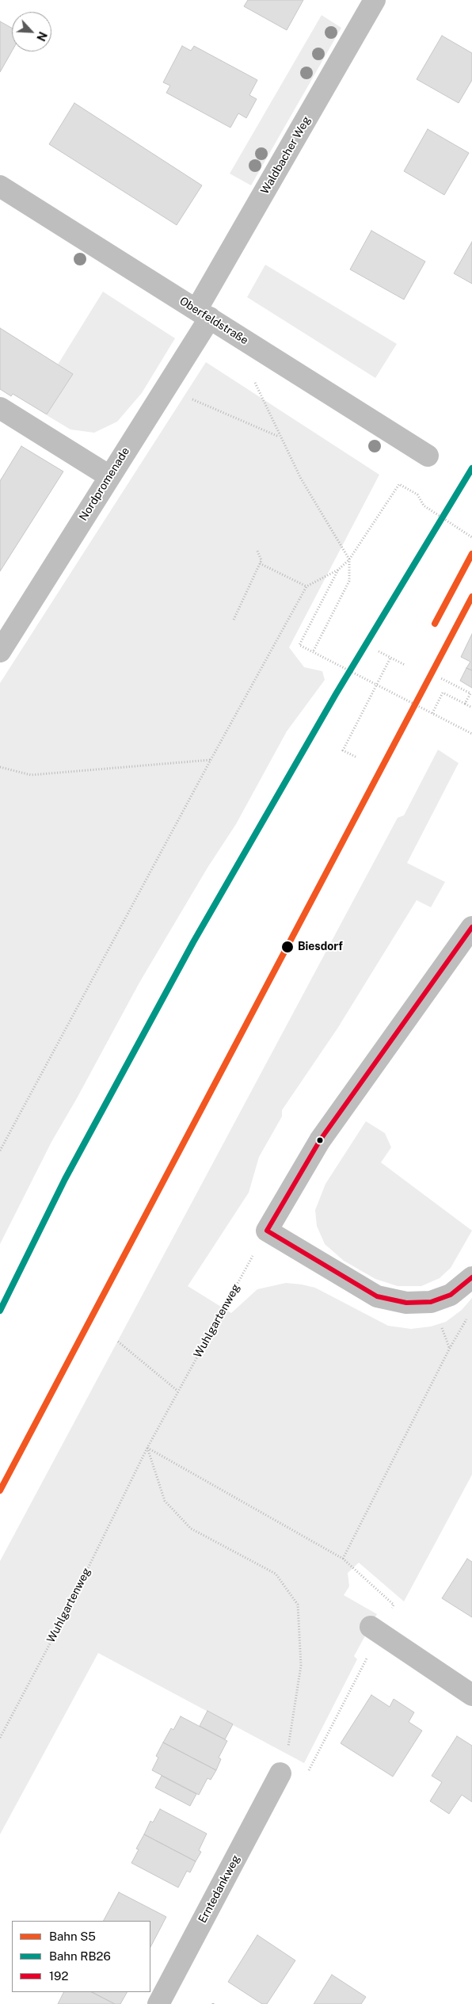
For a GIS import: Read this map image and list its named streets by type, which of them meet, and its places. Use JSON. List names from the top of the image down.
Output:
{
  "streets": {
    "street": [
      "Waldbacher Weg",
      "Oberfeldstraße",
      "Nordpromenade",
      "Erntedankweg"
    ],
    "path": ["Wuhlgartenweg"]
  },
  "crossings": [
    ["Waldbacher Weg", "Oberfeldstraße"],
    ["Waldbacher Weg", "Nordpromenade"],
    ["Oberfeldstraße", "Nordpromenade"]
  ],
  "places": ["Biesdorf"],
  "lines": ["rail line RB26", "rail line S5", "transit line 192"],
  "legend": ["Bahn S5", "Bahn RB26", "192"],
  "north": "bottom right"
}
